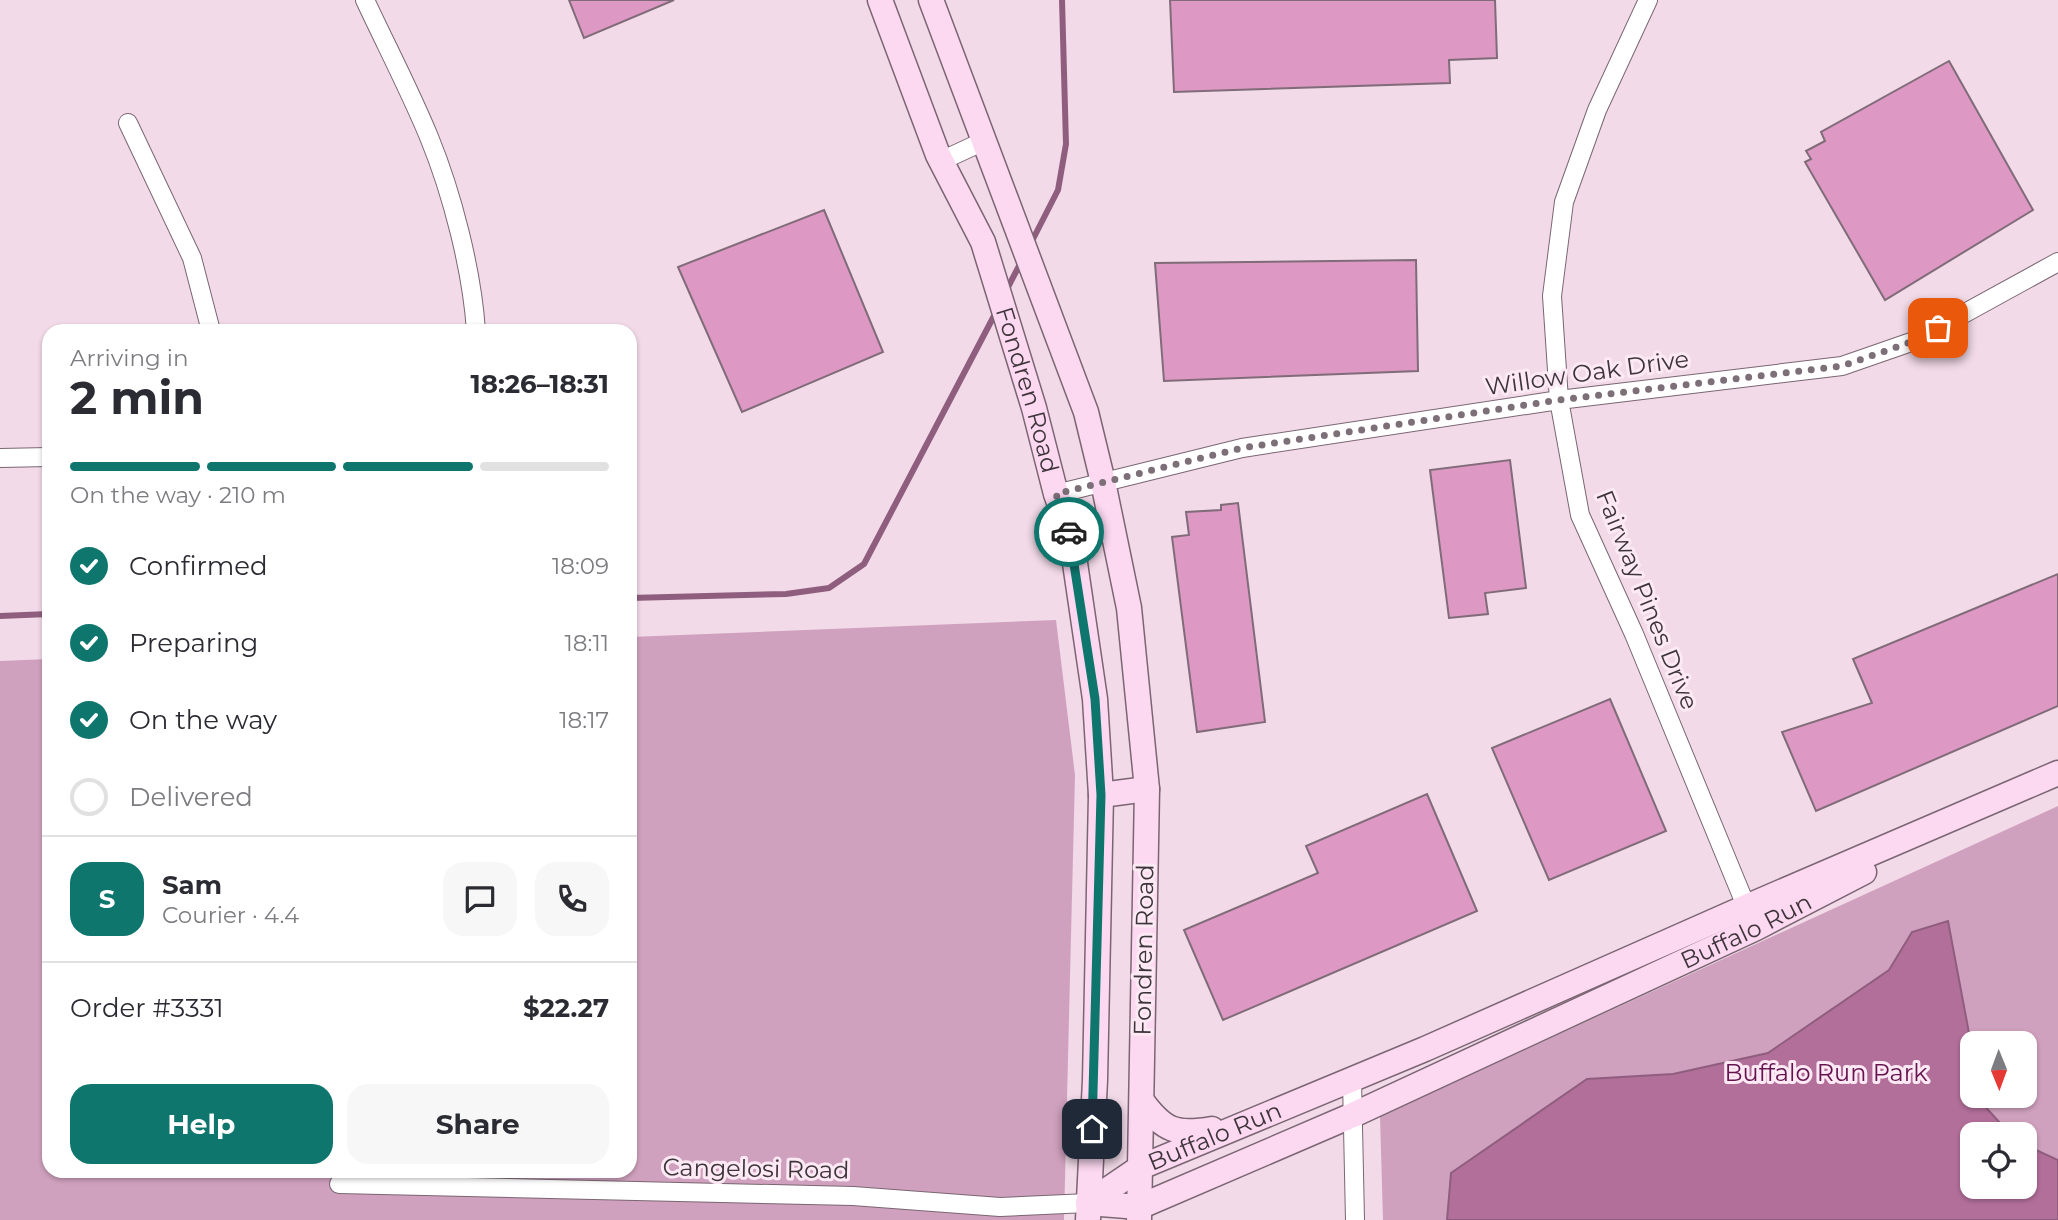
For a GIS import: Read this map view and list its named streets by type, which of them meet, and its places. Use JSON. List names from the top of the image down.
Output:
{
  "streets": {
    "main road": ["Fondren Road", "Buffalo Run"],
    "street": ["Willow Oak Drive", "Fairway Pines Drive", "Cangelosi Road"]
  },
  "crossings": [
    ["Willow Oak Drive", "Fondren Road"],
    ["Willow Oak Drive", "Fairway Pines Drive"],
    ["Fondren Road", "Buffalo Run"],
    ["Fondren Road", "Cangelosi Road"],
    ["Fairway Pines Drive", "Buffalo Run"],
    ["Buffalo Run", "Cangelosi Road"]
  ],
  "parks": ["Buffalo Run Park"],
  "north": "bottom",
  "page": {
    "heading": ["2 min", "Arriving in", "18:26–18:31"],
    "panel": [
      "Sam",
      "Courier · 4.4",
      "Order #3331",
      "$22.27"
    ],
    "bar": "On the way · 210 m",
    "list": [
      ["Confirmed", "18:09"],
      ["Preparing", "18:11"],
      ["On the way", "18:17"],
      "Delivered"
    ],
    "round": "S",
    "buttons": ["Help", "Share"]
  }
}
